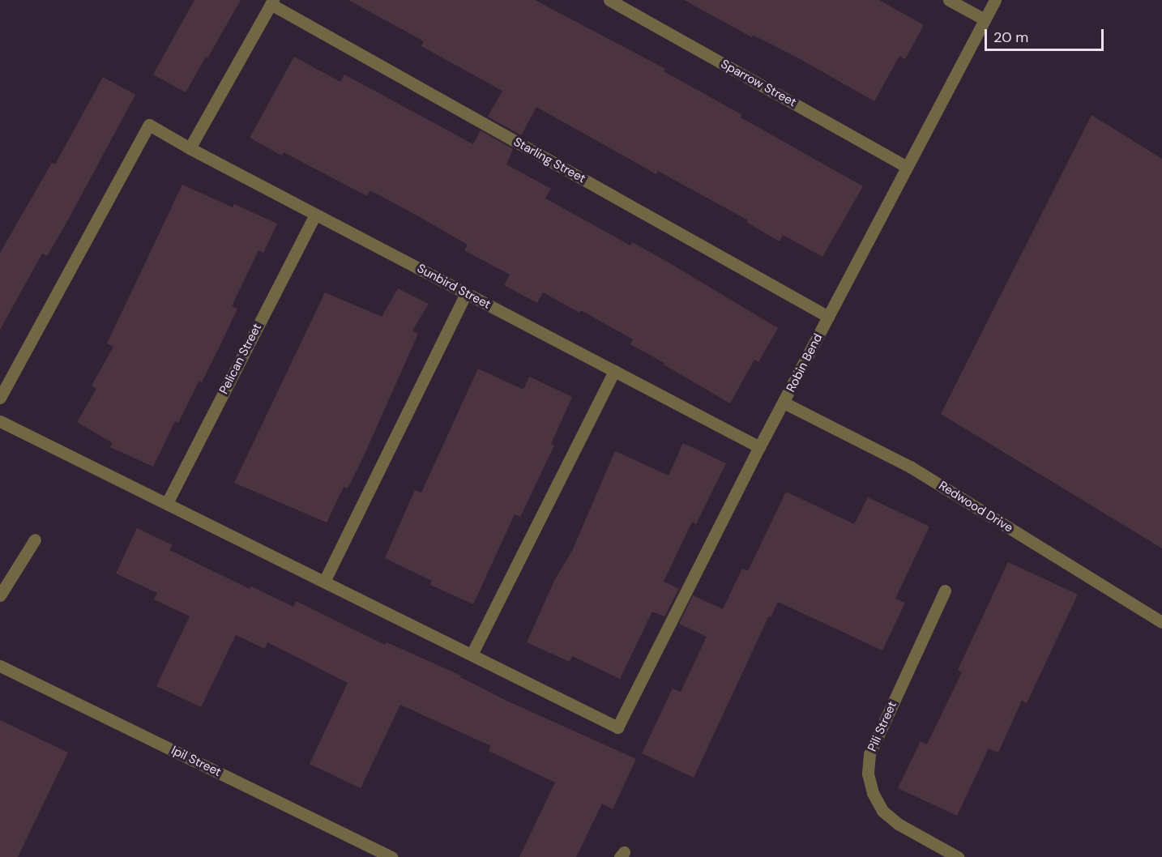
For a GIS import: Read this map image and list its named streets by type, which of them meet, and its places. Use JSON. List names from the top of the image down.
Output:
{
  "streets": {
    "street": [
      "Sparrow Street",
      "Starling Street",
      "Sunbird Street",
      "Pelican Street",
      "Robin Bend",
      "Redwood Drive",
      "Pili Street",
      "Ipil Street"
    ]
  },
  "crossings": [
    ["Sparrow Street", "Robin Bend"],
    ["Starling Street", "Robin Bend"],
    ["Sunbird Street", "Pelican Street"],
    ["Sunbird Street", "Robin Bend"],
    ["Robin Bend", "Redwood Drive"]
  ],
  "scale_bar": "20 m"
}
